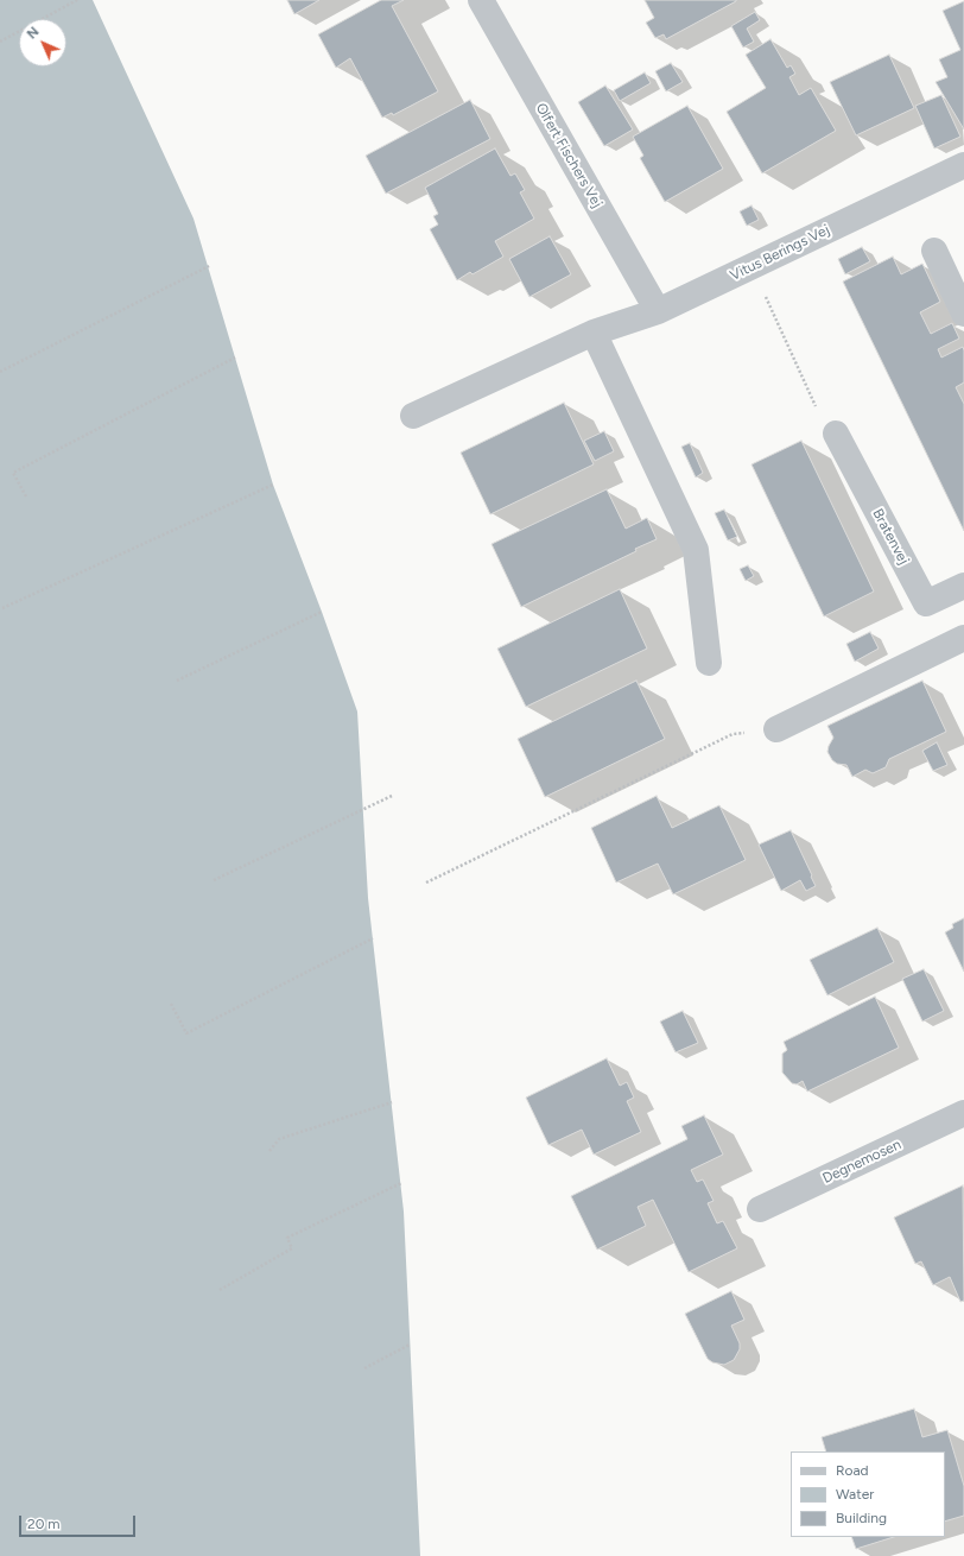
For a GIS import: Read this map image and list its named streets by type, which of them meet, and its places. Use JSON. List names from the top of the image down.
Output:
{
  "streets": {
    "street": [
      "Olfert Fischers Vej",
      "Vitus Berings Vej",
      "Bratenvej",
      "Degnemosen"
    ]
  },
  "crossings": [
    ["Olfert Fischers Vej", "Vitus Berings Vej"]
  ],
  "legend": ["Road", "Water", "Building"],
  "scale_bar": "20 m",
  "north": "top left"
}
